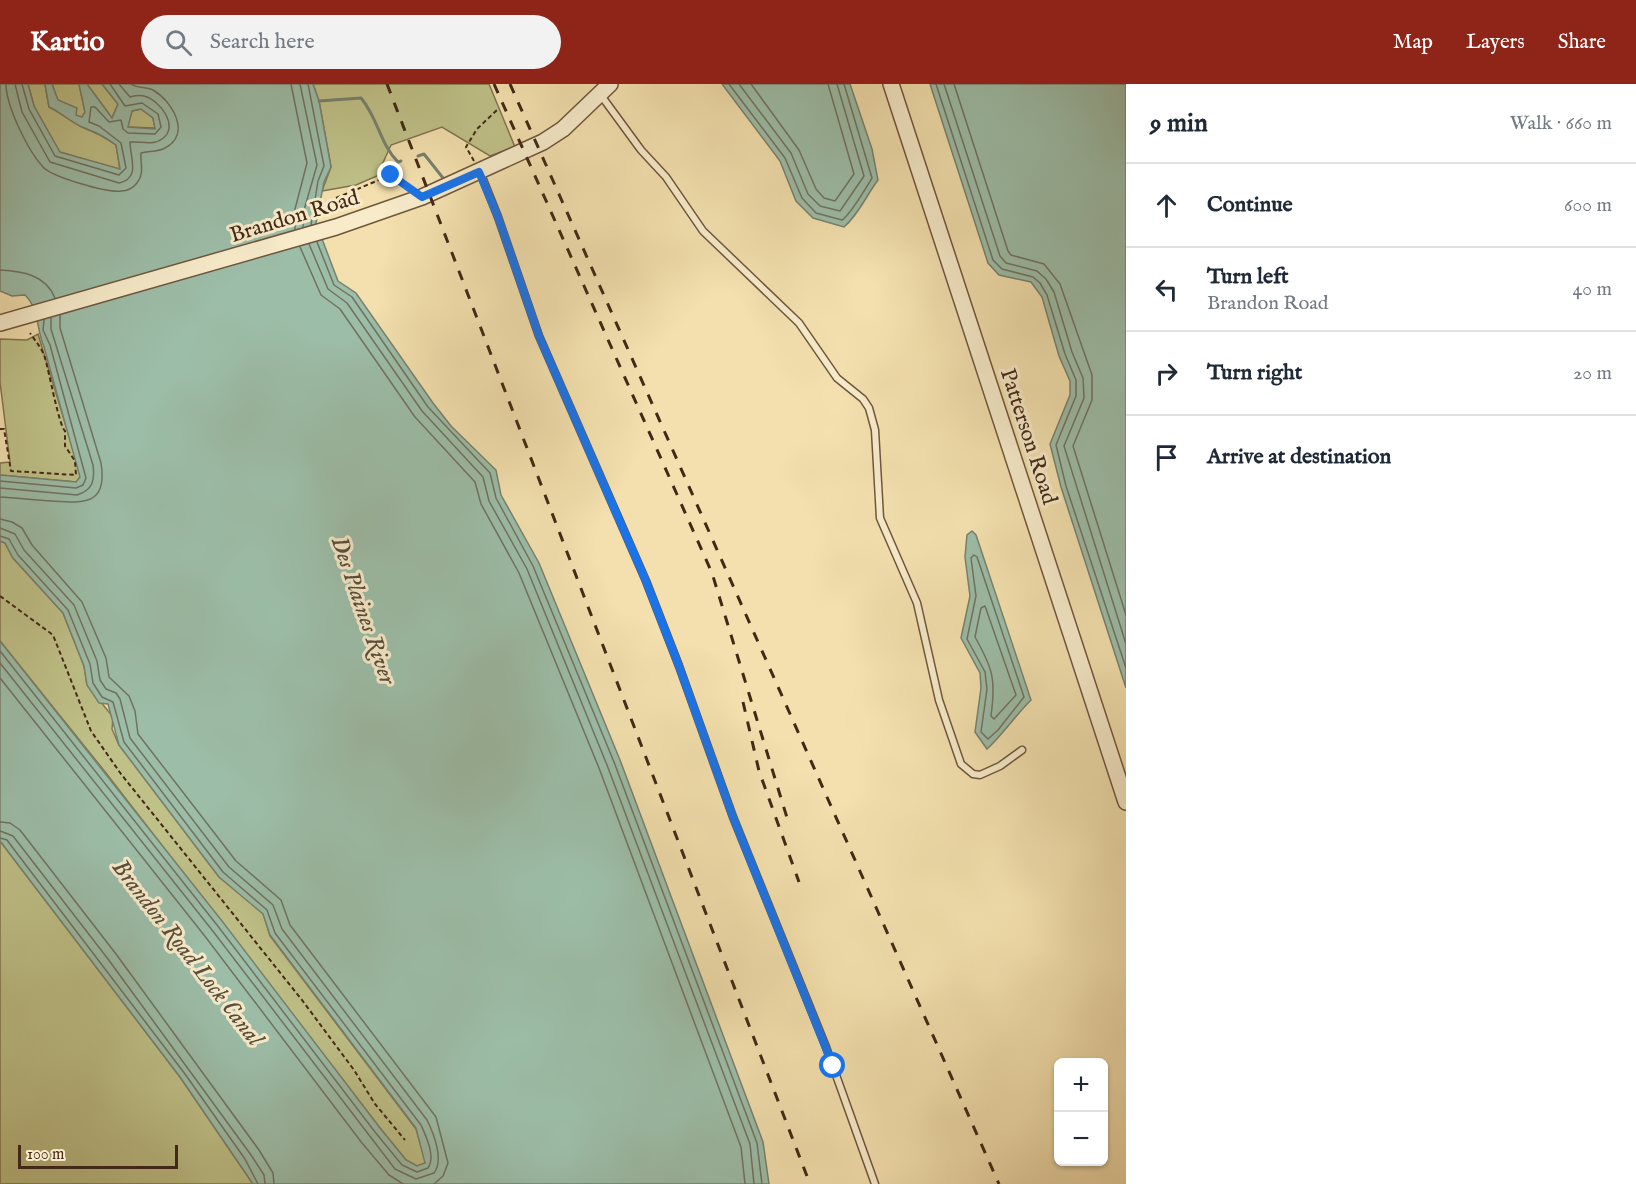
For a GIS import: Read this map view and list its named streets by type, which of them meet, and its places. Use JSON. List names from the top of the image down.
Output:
{
  "streets": {
    "street": ["Brandon Road", "Patterson Road"]
  },
  "water": ["Des Plaines River", "Brandon Road Lock Canal"],
  "scale_bar": "100 m",
  "page": {
    "header": "Kartio",
    "search": "Search here",
    "nav": ["Map", "Layers", "Share"],
    "heading": ["9 min", "Walk · 660 m"],
    "list": [
      ["Continue", "600 m"],
      ["Turn left", "Brandon Road", "40 m"],
      ["Turn right", "20 m"],
      "Arrive at destination"
    ],
    "map_buttons": ["+", "−"],
    "scale": "100 m"
  }
}
